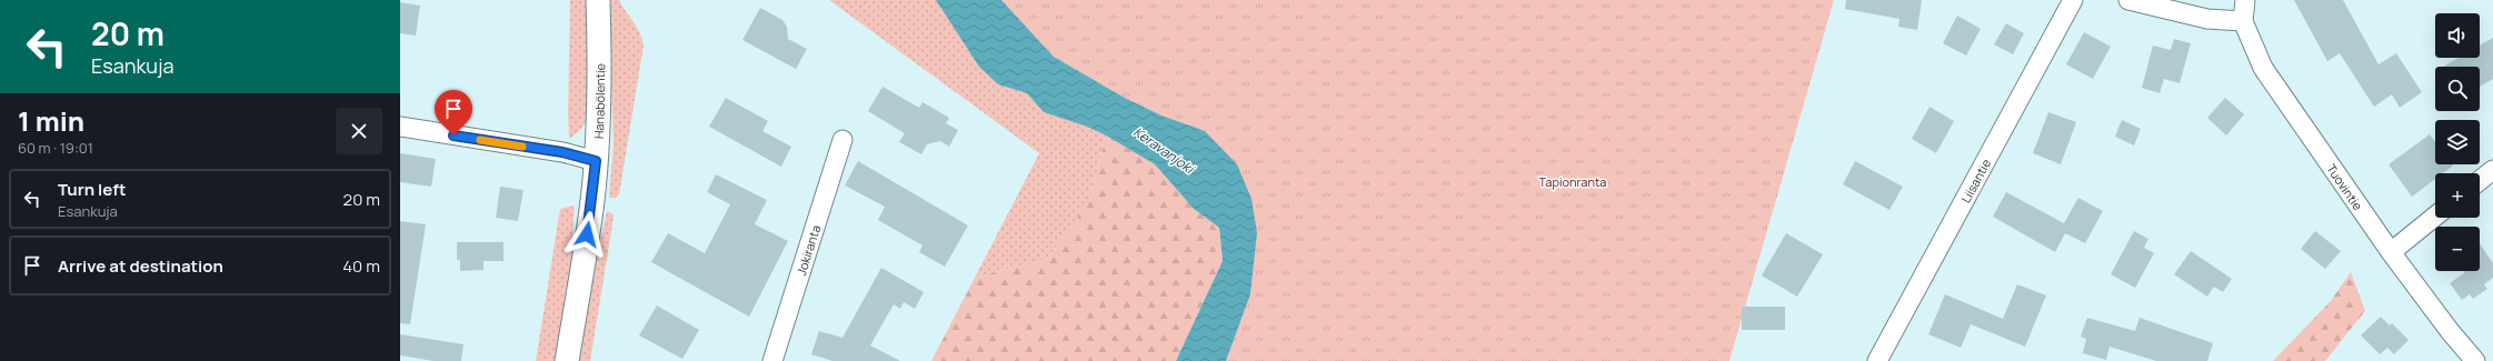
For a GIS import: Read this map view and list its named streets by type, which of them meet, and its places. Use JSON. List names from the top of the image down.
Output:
{
  "streets": {
    "street": [
      "Hanabölentie",
      "Liisantie",
      "Tuovintie",
      "Jokiranta"
    ]
  },
  "water": ["Keravanjoki"],
  "parks": ["Tapionranta"],
  "page": {
    "turn": ["20 m", "Esankuja"],
    "map_buttons": ["+", "−"],
    "heading": ["1 min", "60 m · 19:01"],
    "list": [
      {
        "name": "Turn left",
        "note": "Esankuja",
        "value": "20 m"
      },
      {
        "name": "Arrive at destination",
        "value": "40 m"
      }
    ]
  }
}
